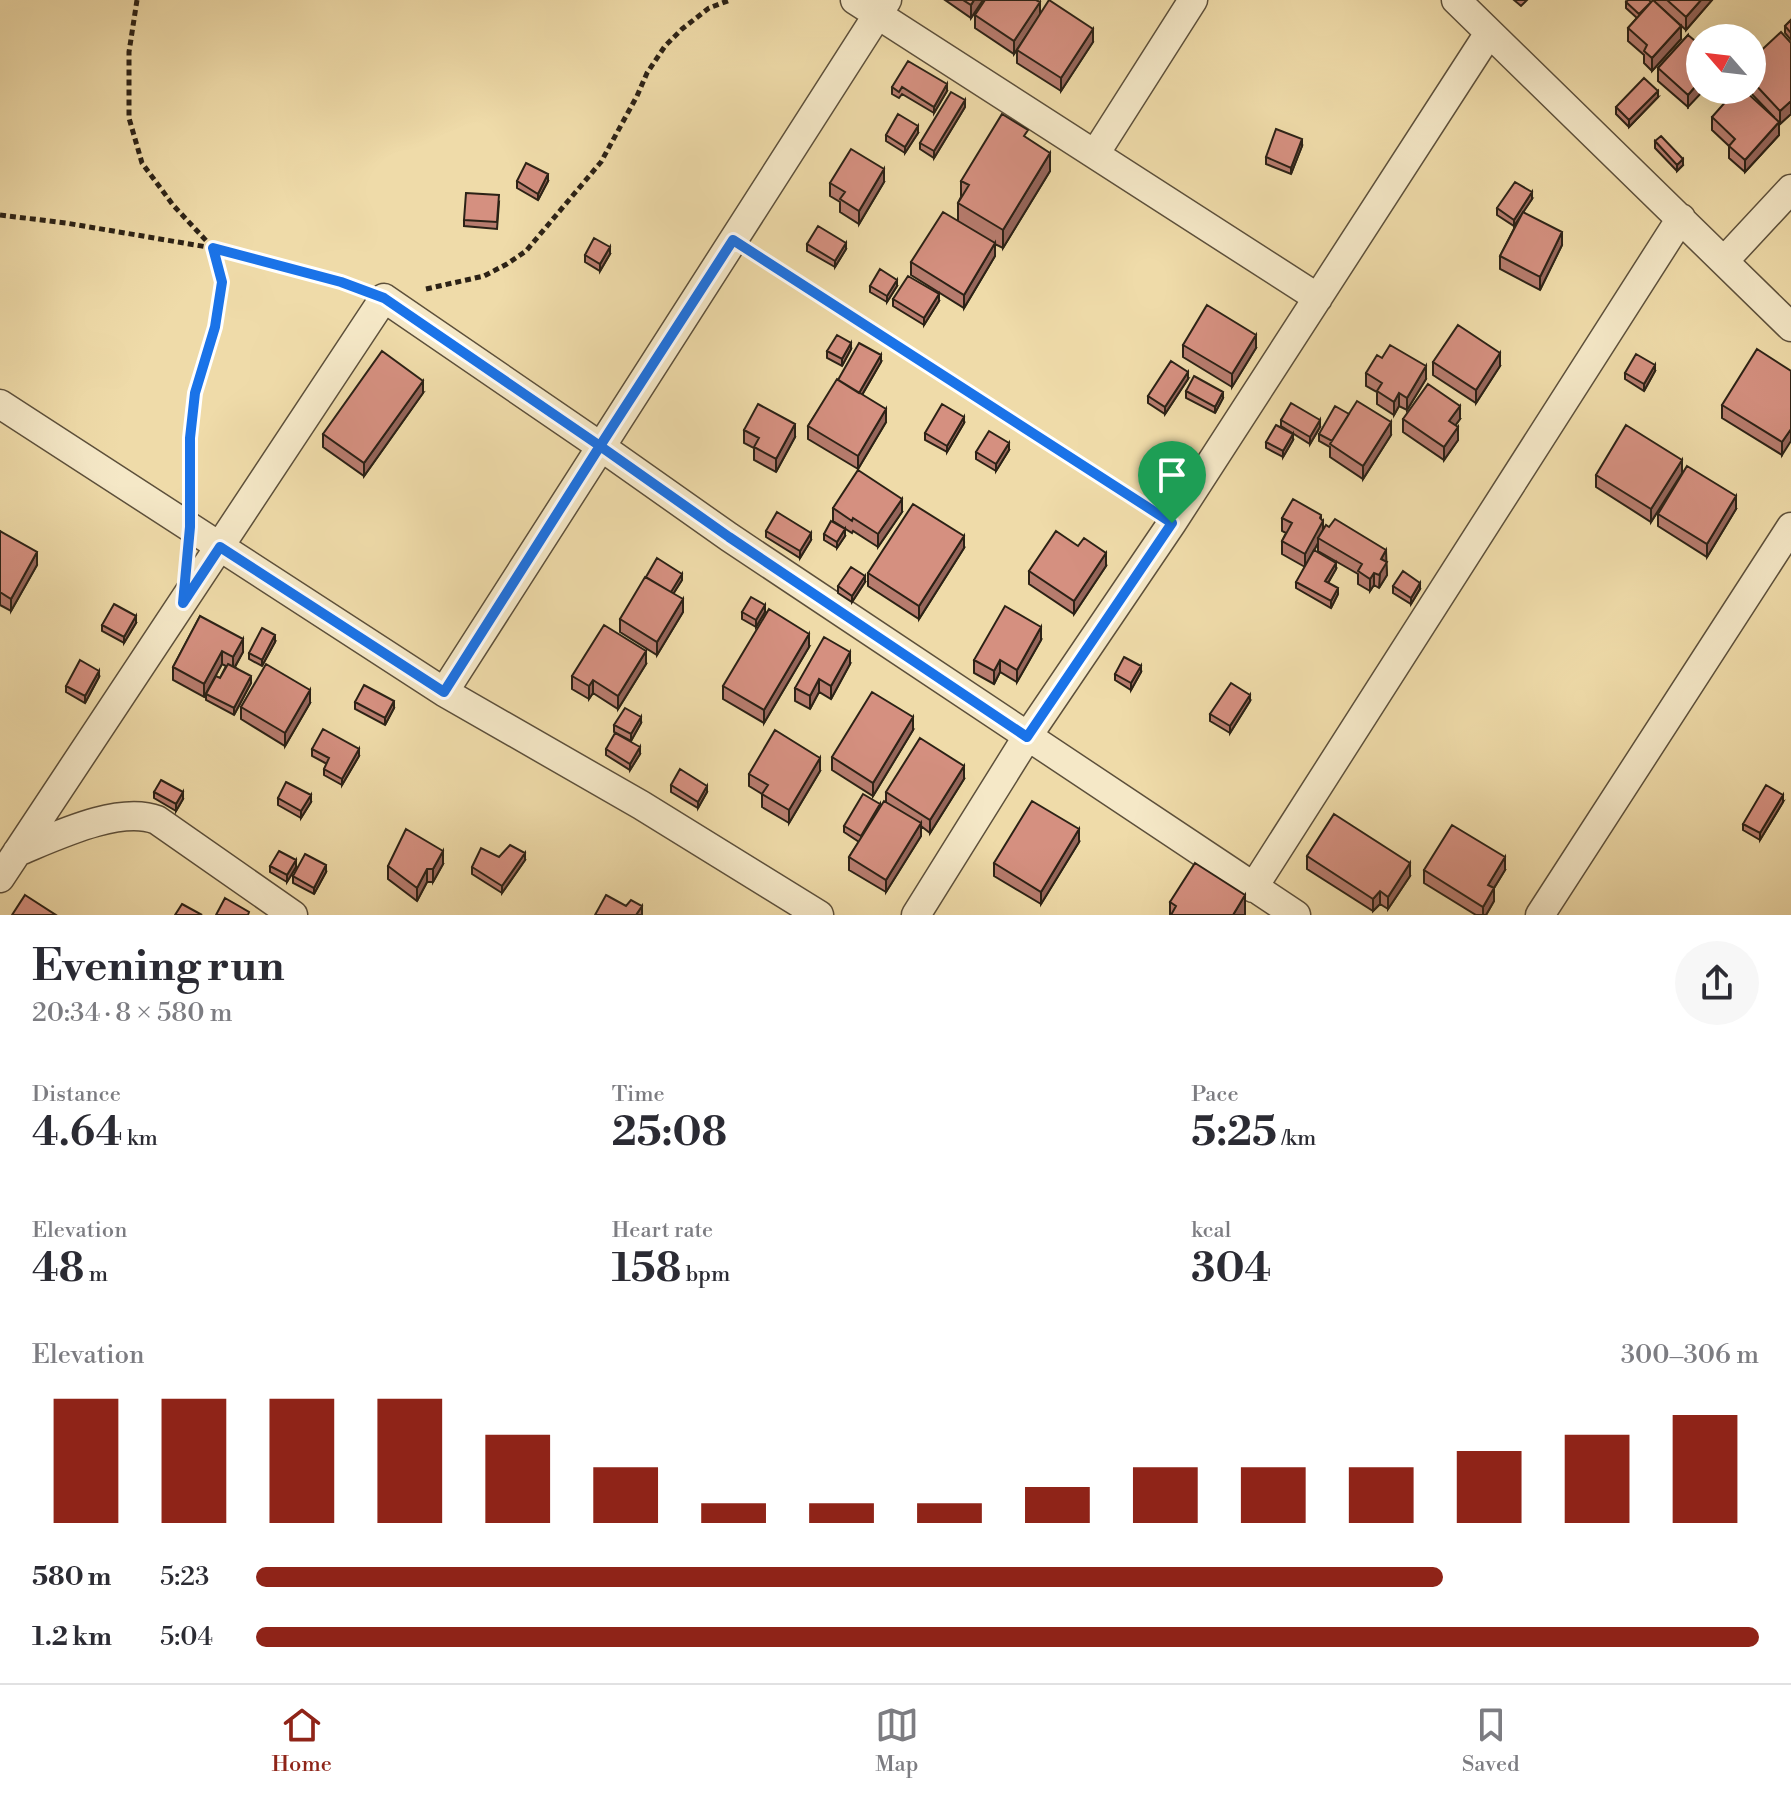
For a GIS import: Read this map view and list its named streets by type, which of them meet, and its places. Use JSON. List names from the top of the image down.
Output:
{
  "north": "top left",
  "page": {
    "heading": ["Evening run", "20:34 · 8 × 580 m"],
    "stats": [
      ["Distance", "4.64 km"],
      ["Time", "25:08"],
      ["Pace", "5:25 /km"],
      ["Elevation", "48 m"],
      ["Heart rate", "158 bpm"],
      ["kcal", "304"]
    ],
    "chart": ["Elevation", "300–306 m"],
    "list": [
      {
        "name": "580 m",
        "note": "5:23"
      },
      {
        "name": "1.2 km",
        "note": "5:04"
      }
    ],
    "tabs": ["Home", "Map", "Saved"]
  }
}
